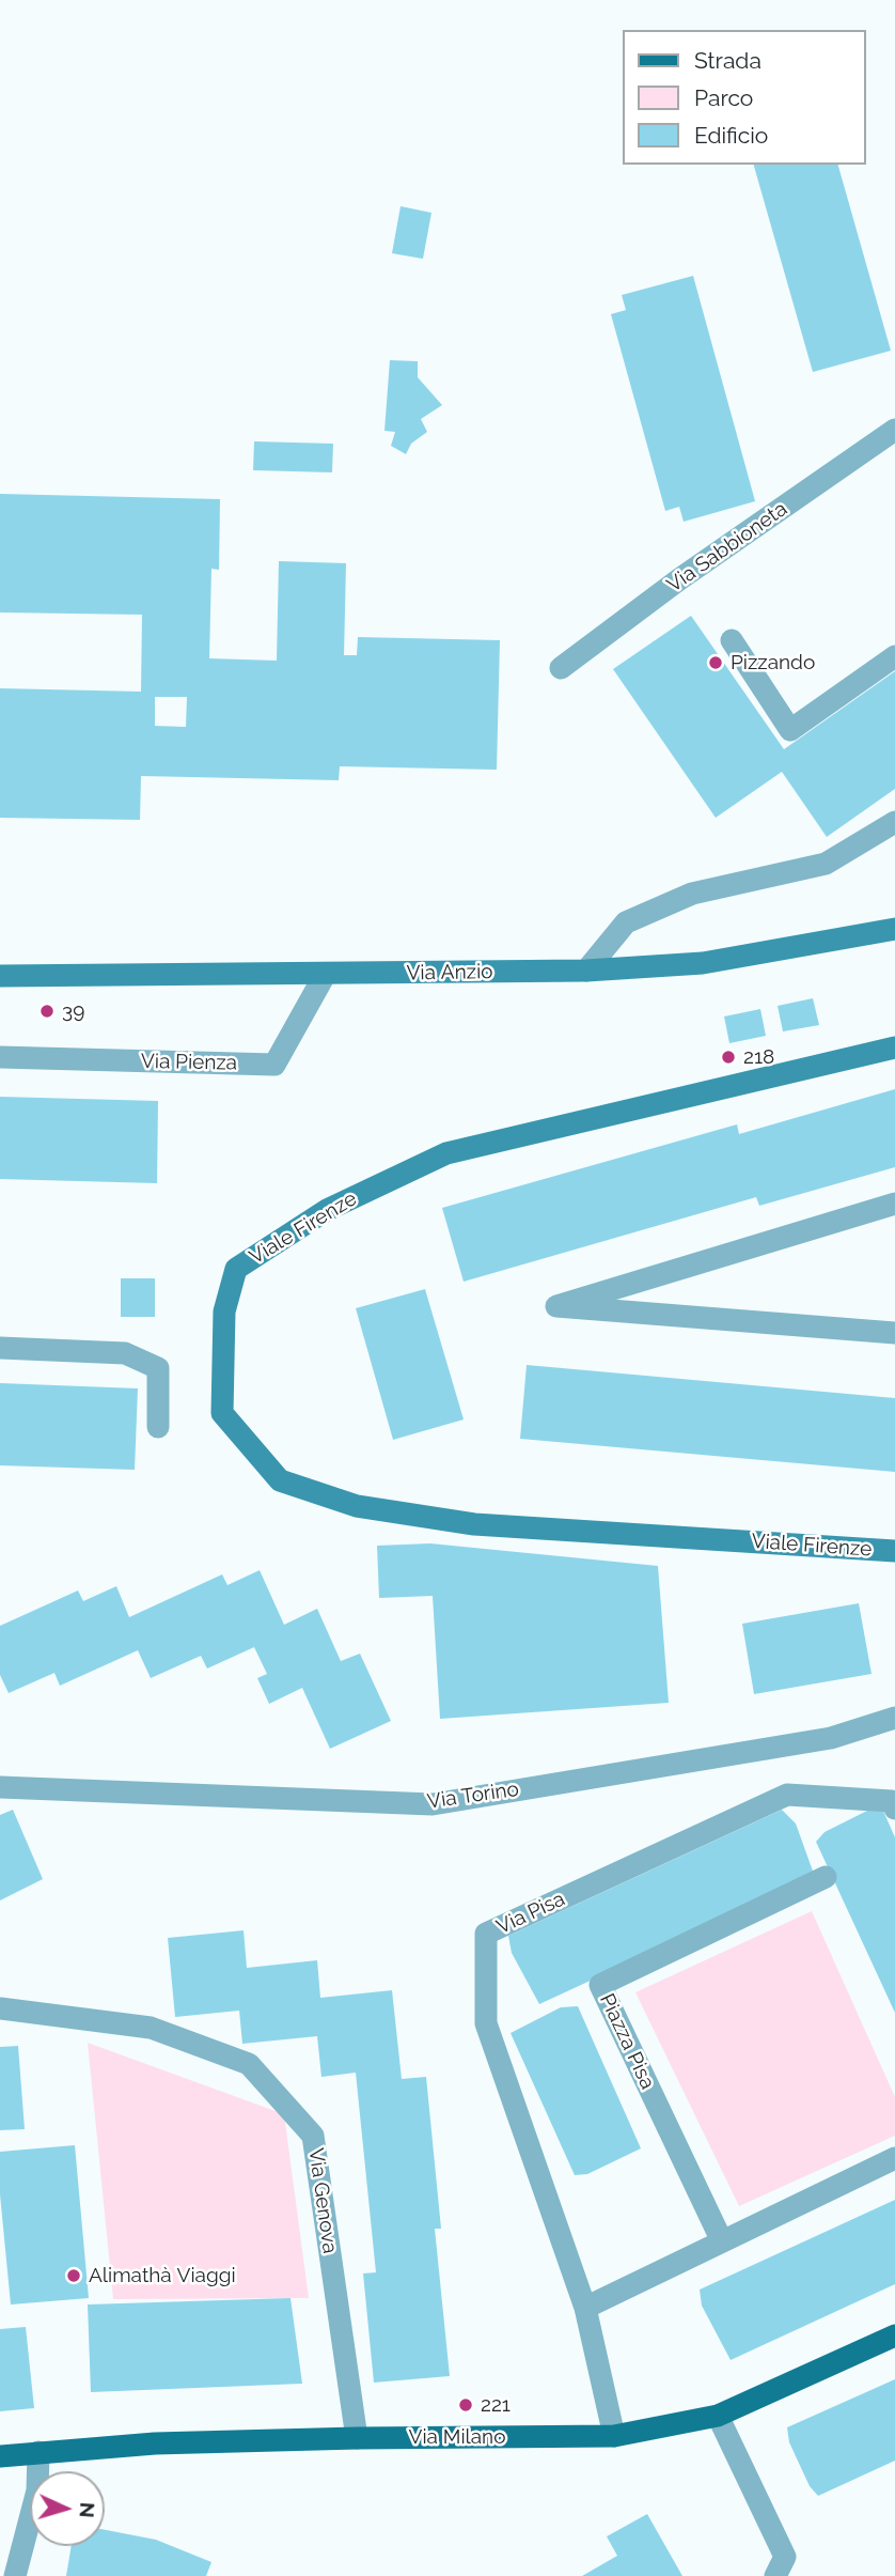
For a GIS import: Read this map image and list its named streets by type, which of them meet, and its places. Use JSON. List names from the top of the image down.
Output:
{
  "streets": {
    "main road": ["Via Anzio", "Viale Firenze", "Via Milano"],
    "street": [
      "Via Sabbioneta",
      "Via Pienza",
      "Via Torino",
      "Via Pisa",
      "Piazza Pisa",
      "Via Genova"
    ]
  },
  "crossings": [
    ["Via Anzio", "Via Pienza"],
    ["Via Pisa", "Via Milano"],
    ["Via Genova", "Via Milano"]
  ],
  "places": [
    "Pizzando",
    "39",
    "218",
    "Alimathà Viaggi",
    "221"
  ],
  "legend": ["Strada", "Parco", "Edificio"],
  "north": "right"
}
